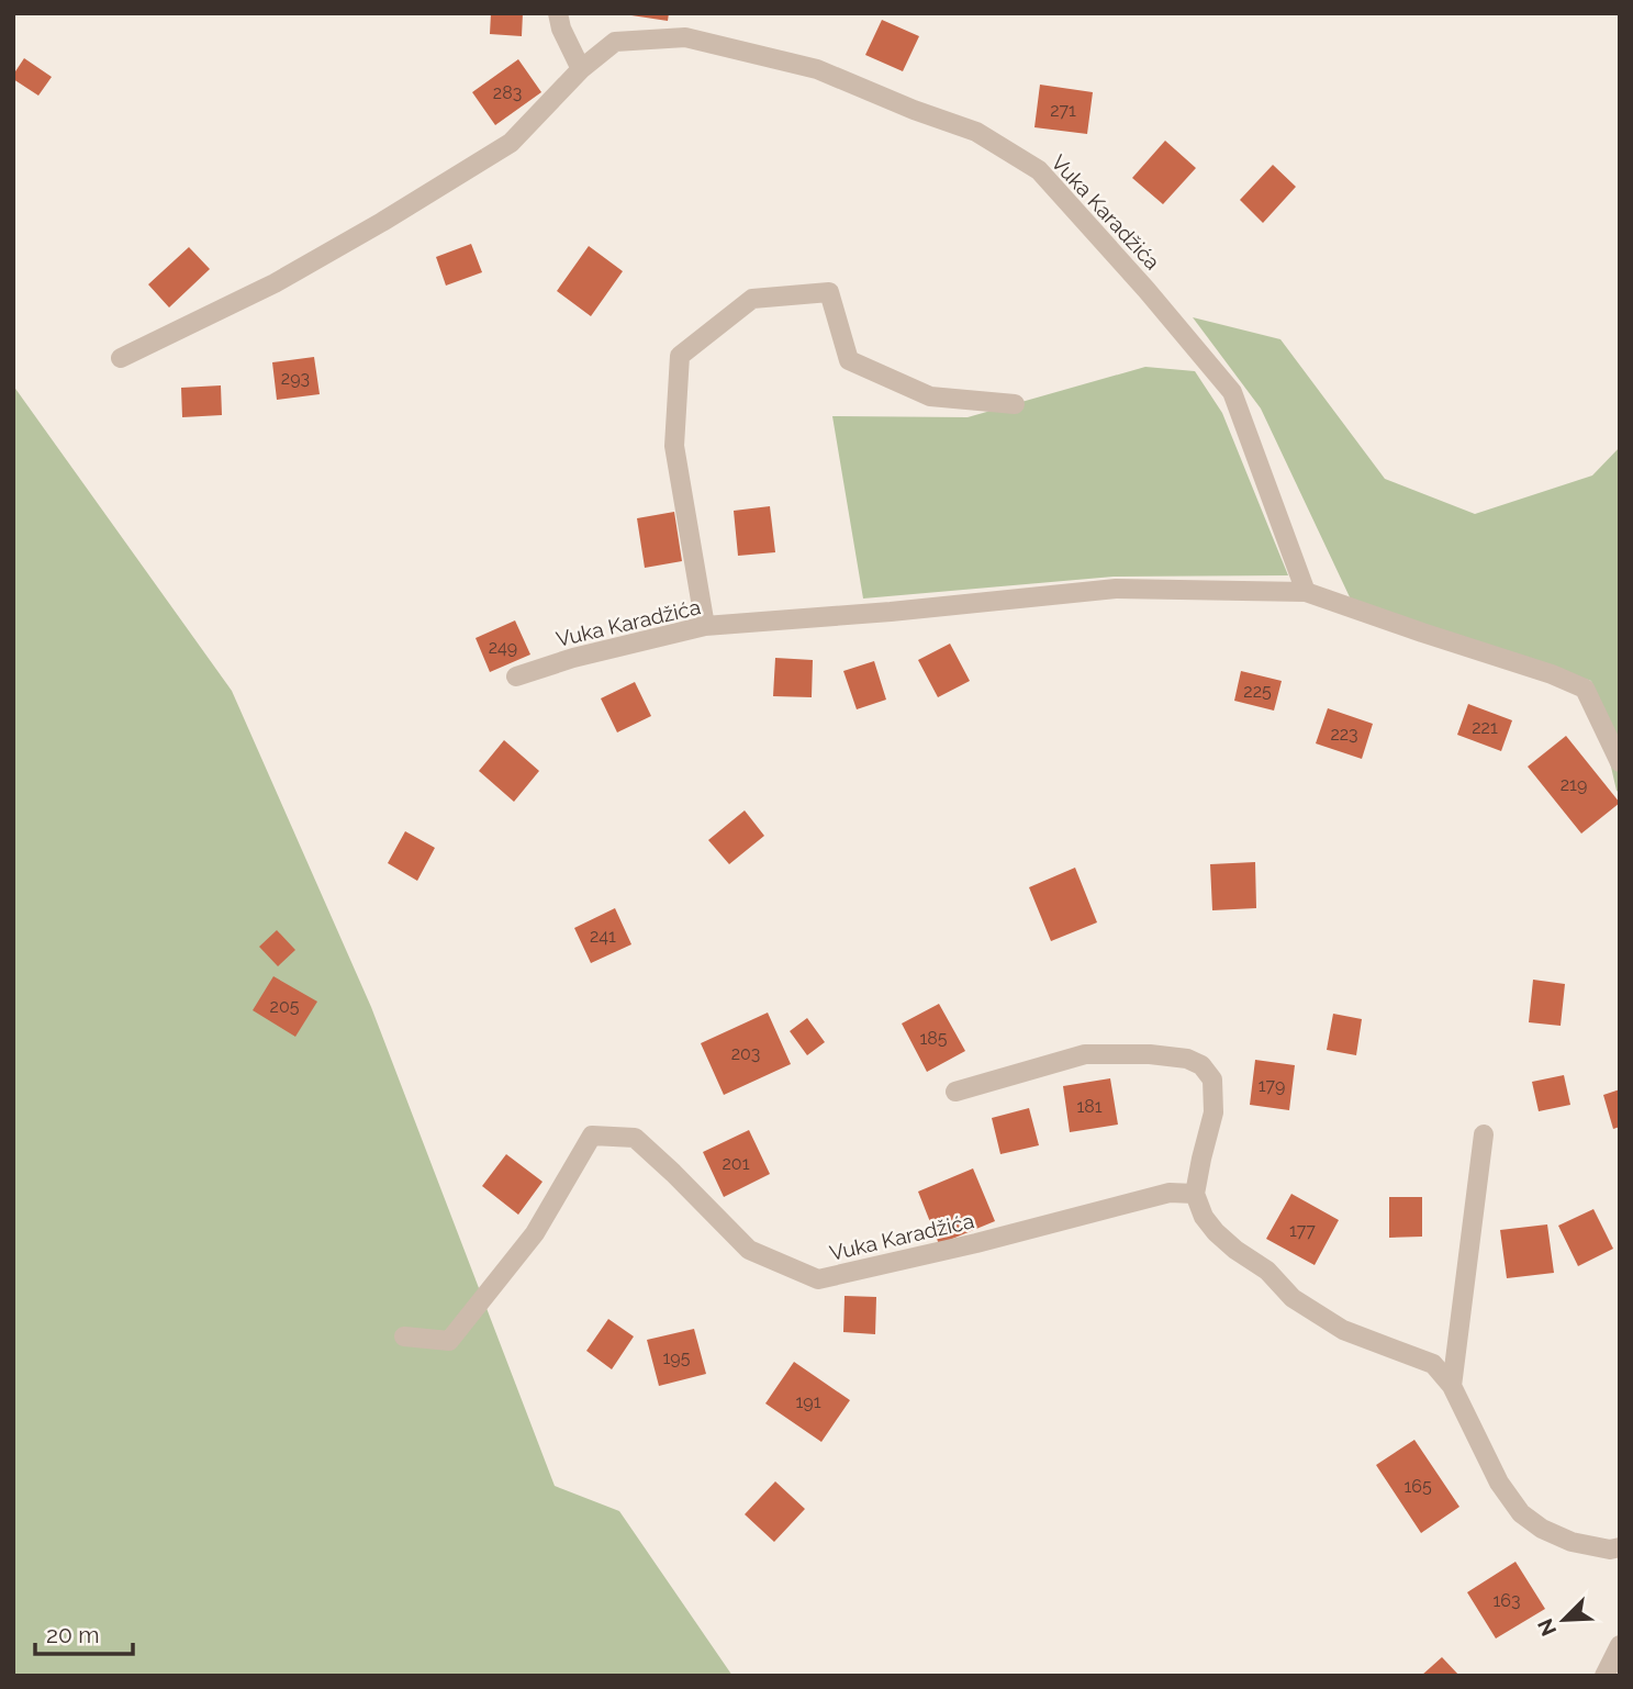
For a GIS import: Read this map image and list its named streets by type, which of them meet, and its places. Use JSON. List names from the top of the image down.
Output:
{
  "streets": {
    "street": ["Vuka Karadžića"]
  },
  "house_numbers": [
    "283",
    "271",
    "293",
    "249",
    "225",
    "221",
    "223",
    "219",
    "241",
    "205",
    "185",
    "203",
    "179",
    "181",
    "201",
    "177",
    "195",
    "191",
    "165",
    "163"
  ],
  "scale_bar": "20 m",
  "north": "bottom left"
}
